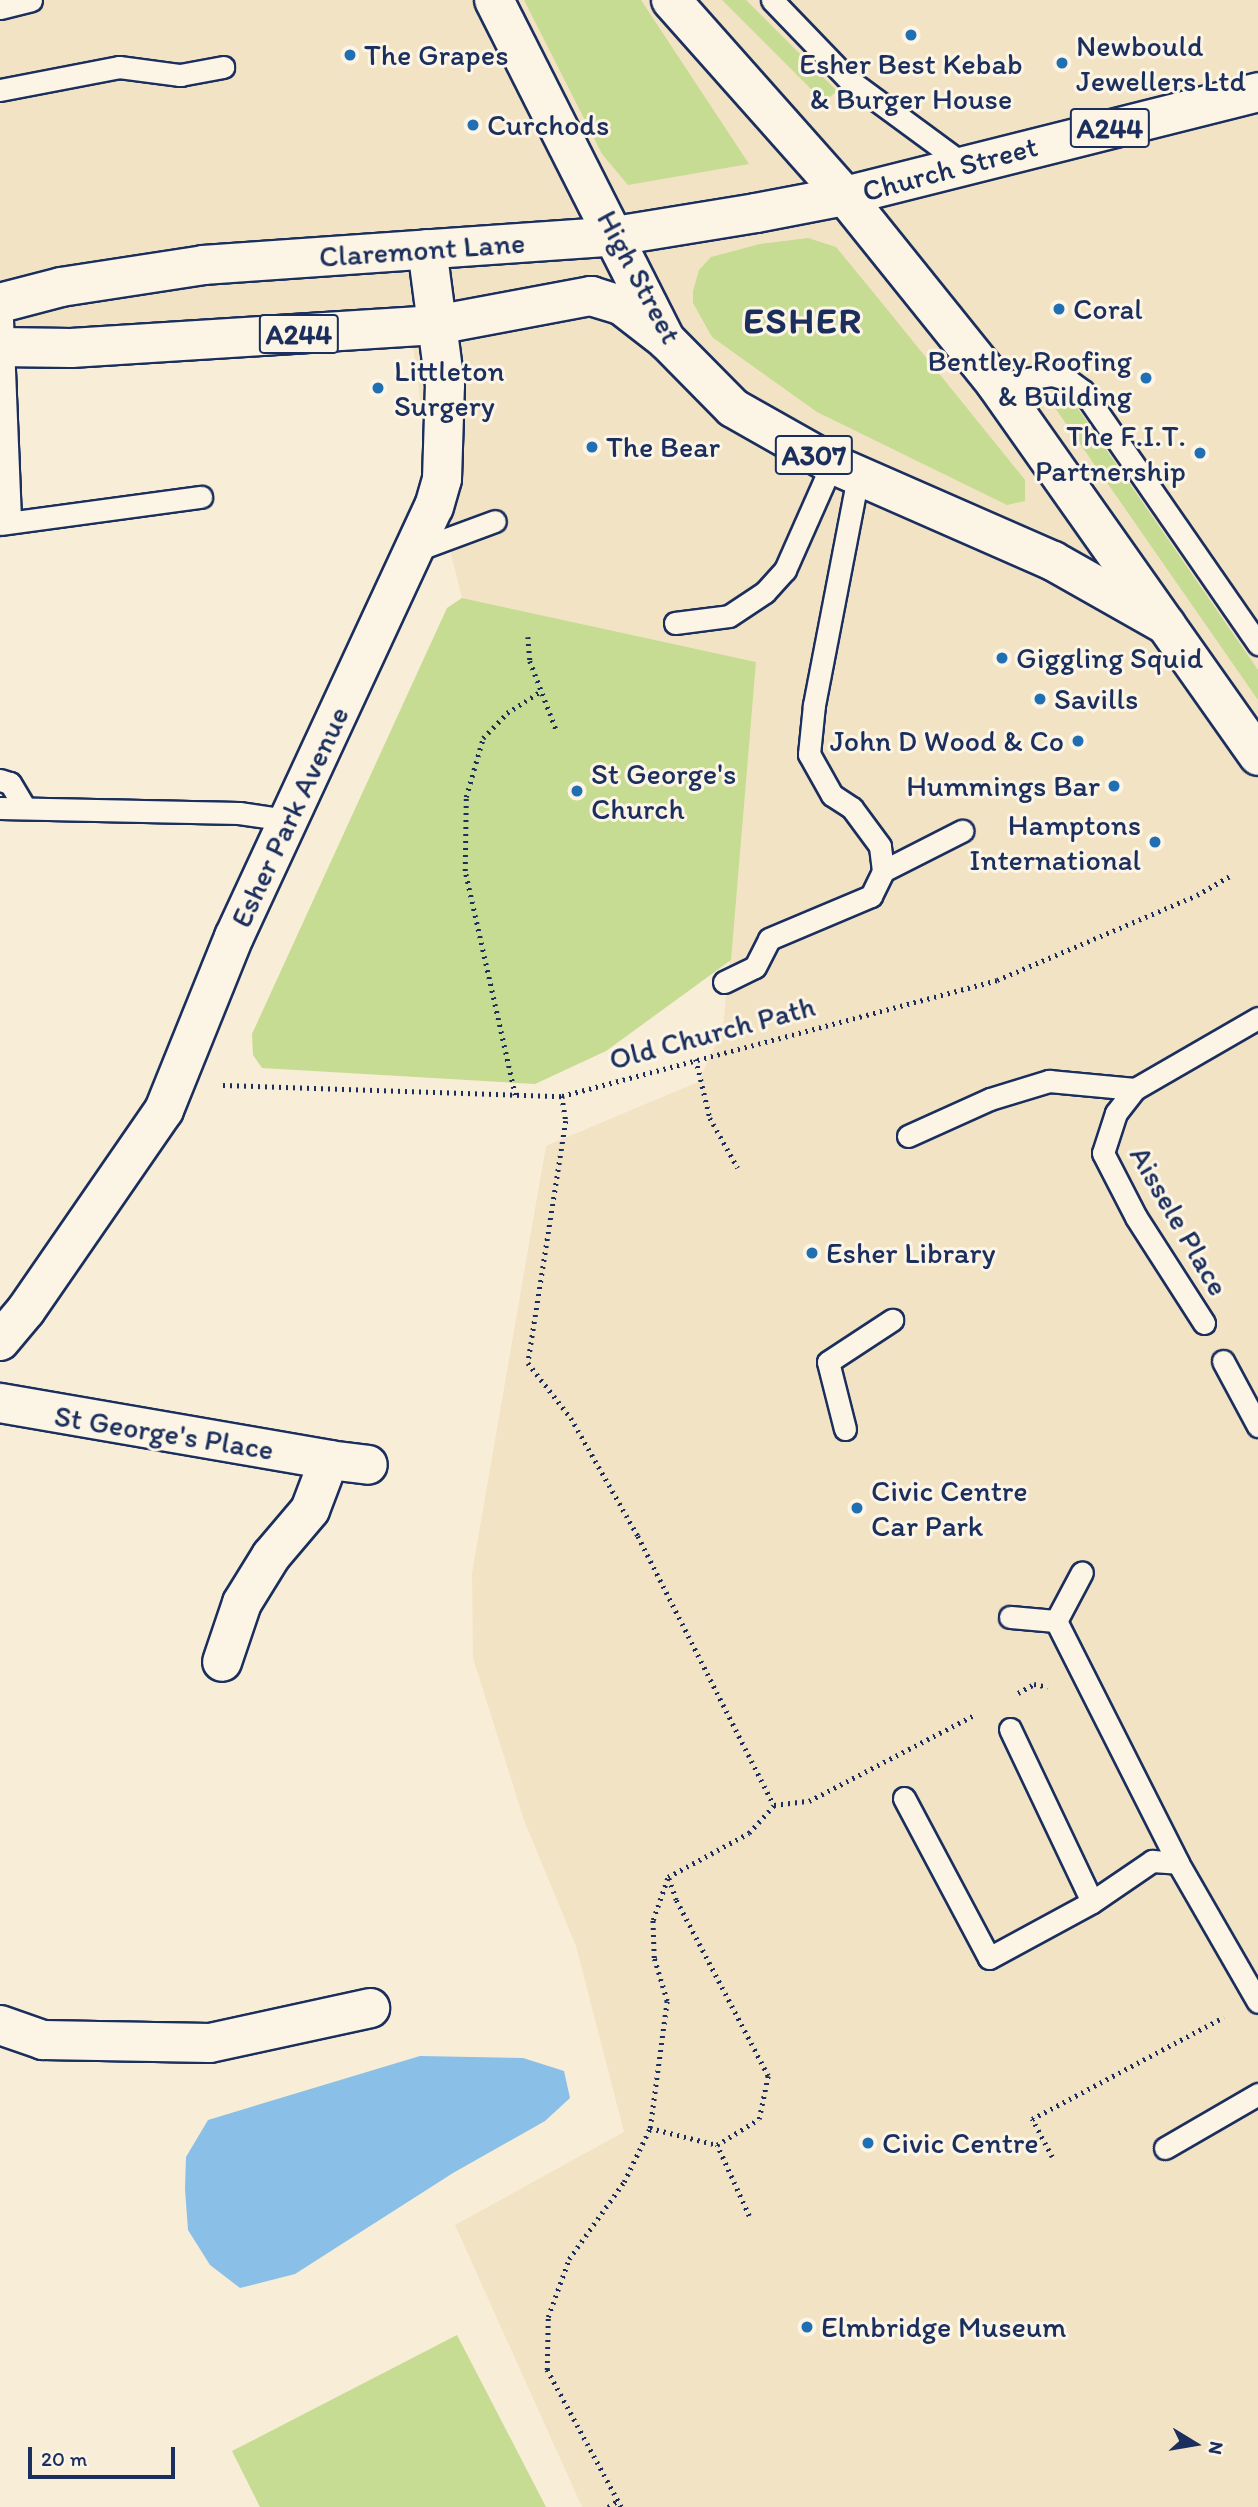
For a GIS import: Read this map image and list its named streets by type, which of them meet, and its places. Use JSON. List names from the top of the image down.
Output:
{
  "streets": {
    "main road": [
      "A244",
      "Church Street",
      "Claremont Lane",
      "High Street",
      "A307",
      "Esher Park Avenue",
      "St George's Place"
    ],
    "lane": ["Aissele Place"],
    "path": ["Old Church Path"]
  },
  "crossings": [
    ["A244", "High Street"],
    ["A244", "Esher Park Avenue"],
    ["Church Street", "Claremont Lane"],
    ["Church Street", "High Street"],
    ["Claremont Lane", "High Street"],
    ["Claremont Lane", "Esher Park Avenue"],
    ["Esher Park Avenue", "Old Church Path"]
  ],
  "districts": ["ESHER"],
  "places": [
    "Esher Best Kebab & Burger House",
    "The Grapes",
    "Newbould Jewellers Ltd",
    "Curchods",
    "Coral",
    "Bentley Roofing & Building",
    "Littleton Surgery",
    "The Bear",
    "The F.I.T. Partnership",
    "Giggling Squid",
    "Savills",
    "John D Wood & Co",
    "Hummings Bar",
    "St George's Church",
    "Hamptons International",
    "Esher Library",
    "Civic Centre Car Park",
    "Civic Centre",
    "Elmbridge Museum"
  ],
  "scale_bar": "20 m",
  "north": "right"
}
